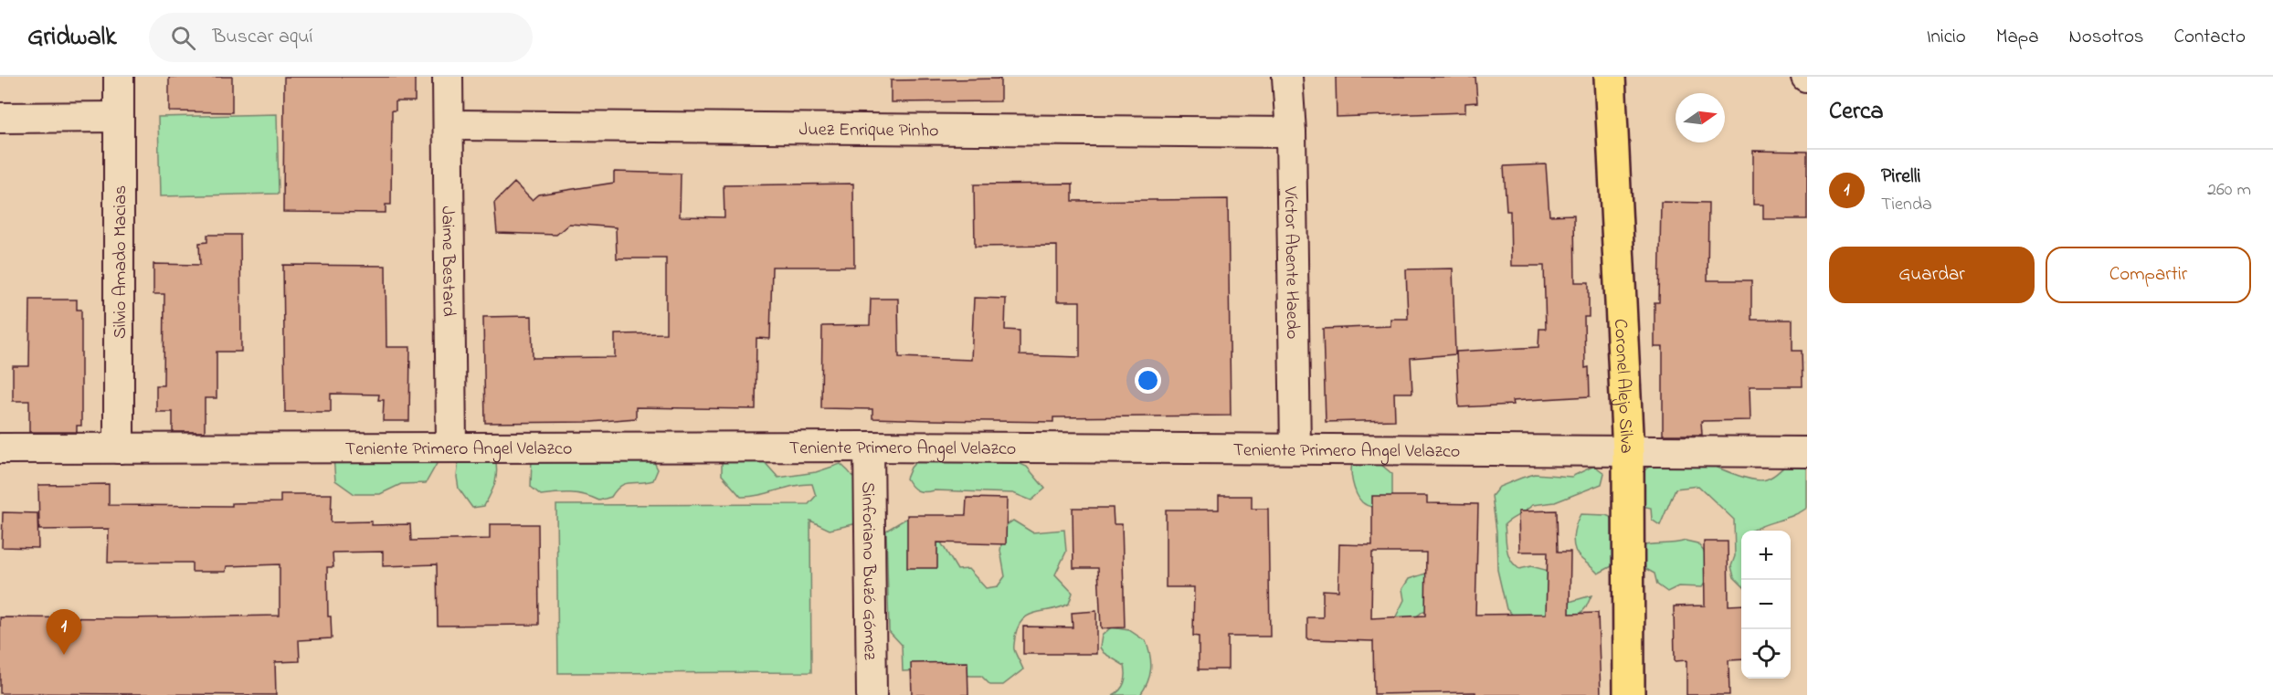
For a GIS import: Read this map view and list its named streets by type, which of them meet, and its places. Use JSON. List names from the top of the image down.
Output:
{
  "streets": {
    "main road": ["Coronel Alejo Silva"],
    "street": [
      "Juez Enrique Pinho",
      "Silvio Amado Macias",
      "Jaime Bestard",
      "Víctor Abente Haedo",
      "Teniente Primero Angel Velazco",
      "Sinforiano Buzó Gómez"
    ]
  },
  "crossings": [
    ["Juez Enrique Pinho", "Jaime Bestard"],
    ["Juez Enrique Pinho", "Víctor Abente Haedo"],
    ["Silvio Amado Macias", "Teniente Primero Angel Velazco"],
    ["Jaime Bestard", "Teniente Primero Angel Velazco"],
    ["Víctor Abente Haedo", "Teniente Primero Angel Velazco"],
    ["Coronel Alejo Silva", "Teniente Primero Angel Velazco"],
    ["Teniente Primero Angel Velazco", "Sinforiano Buzó Gómez"]
  ],
  "north": "right",
  "page": {
    "header": "Gridwalk",
    "search": "Buscar aquí",
    "nav": [
      "Inicio",
      "Mapa",
      "Nosotros",
      "Contacto"
    ],
    "heading": "Cerca",
    "list": [
      {
        "mark": "1",
        "name": "Pirelli",
        "note": "Tienda",
        "value": "260 m"
      }
    ],
    "buttons": ["Guardar", "Compartir"],
    "map_buttons": ["+", "−"],
    "pins": "1"
  }
}
